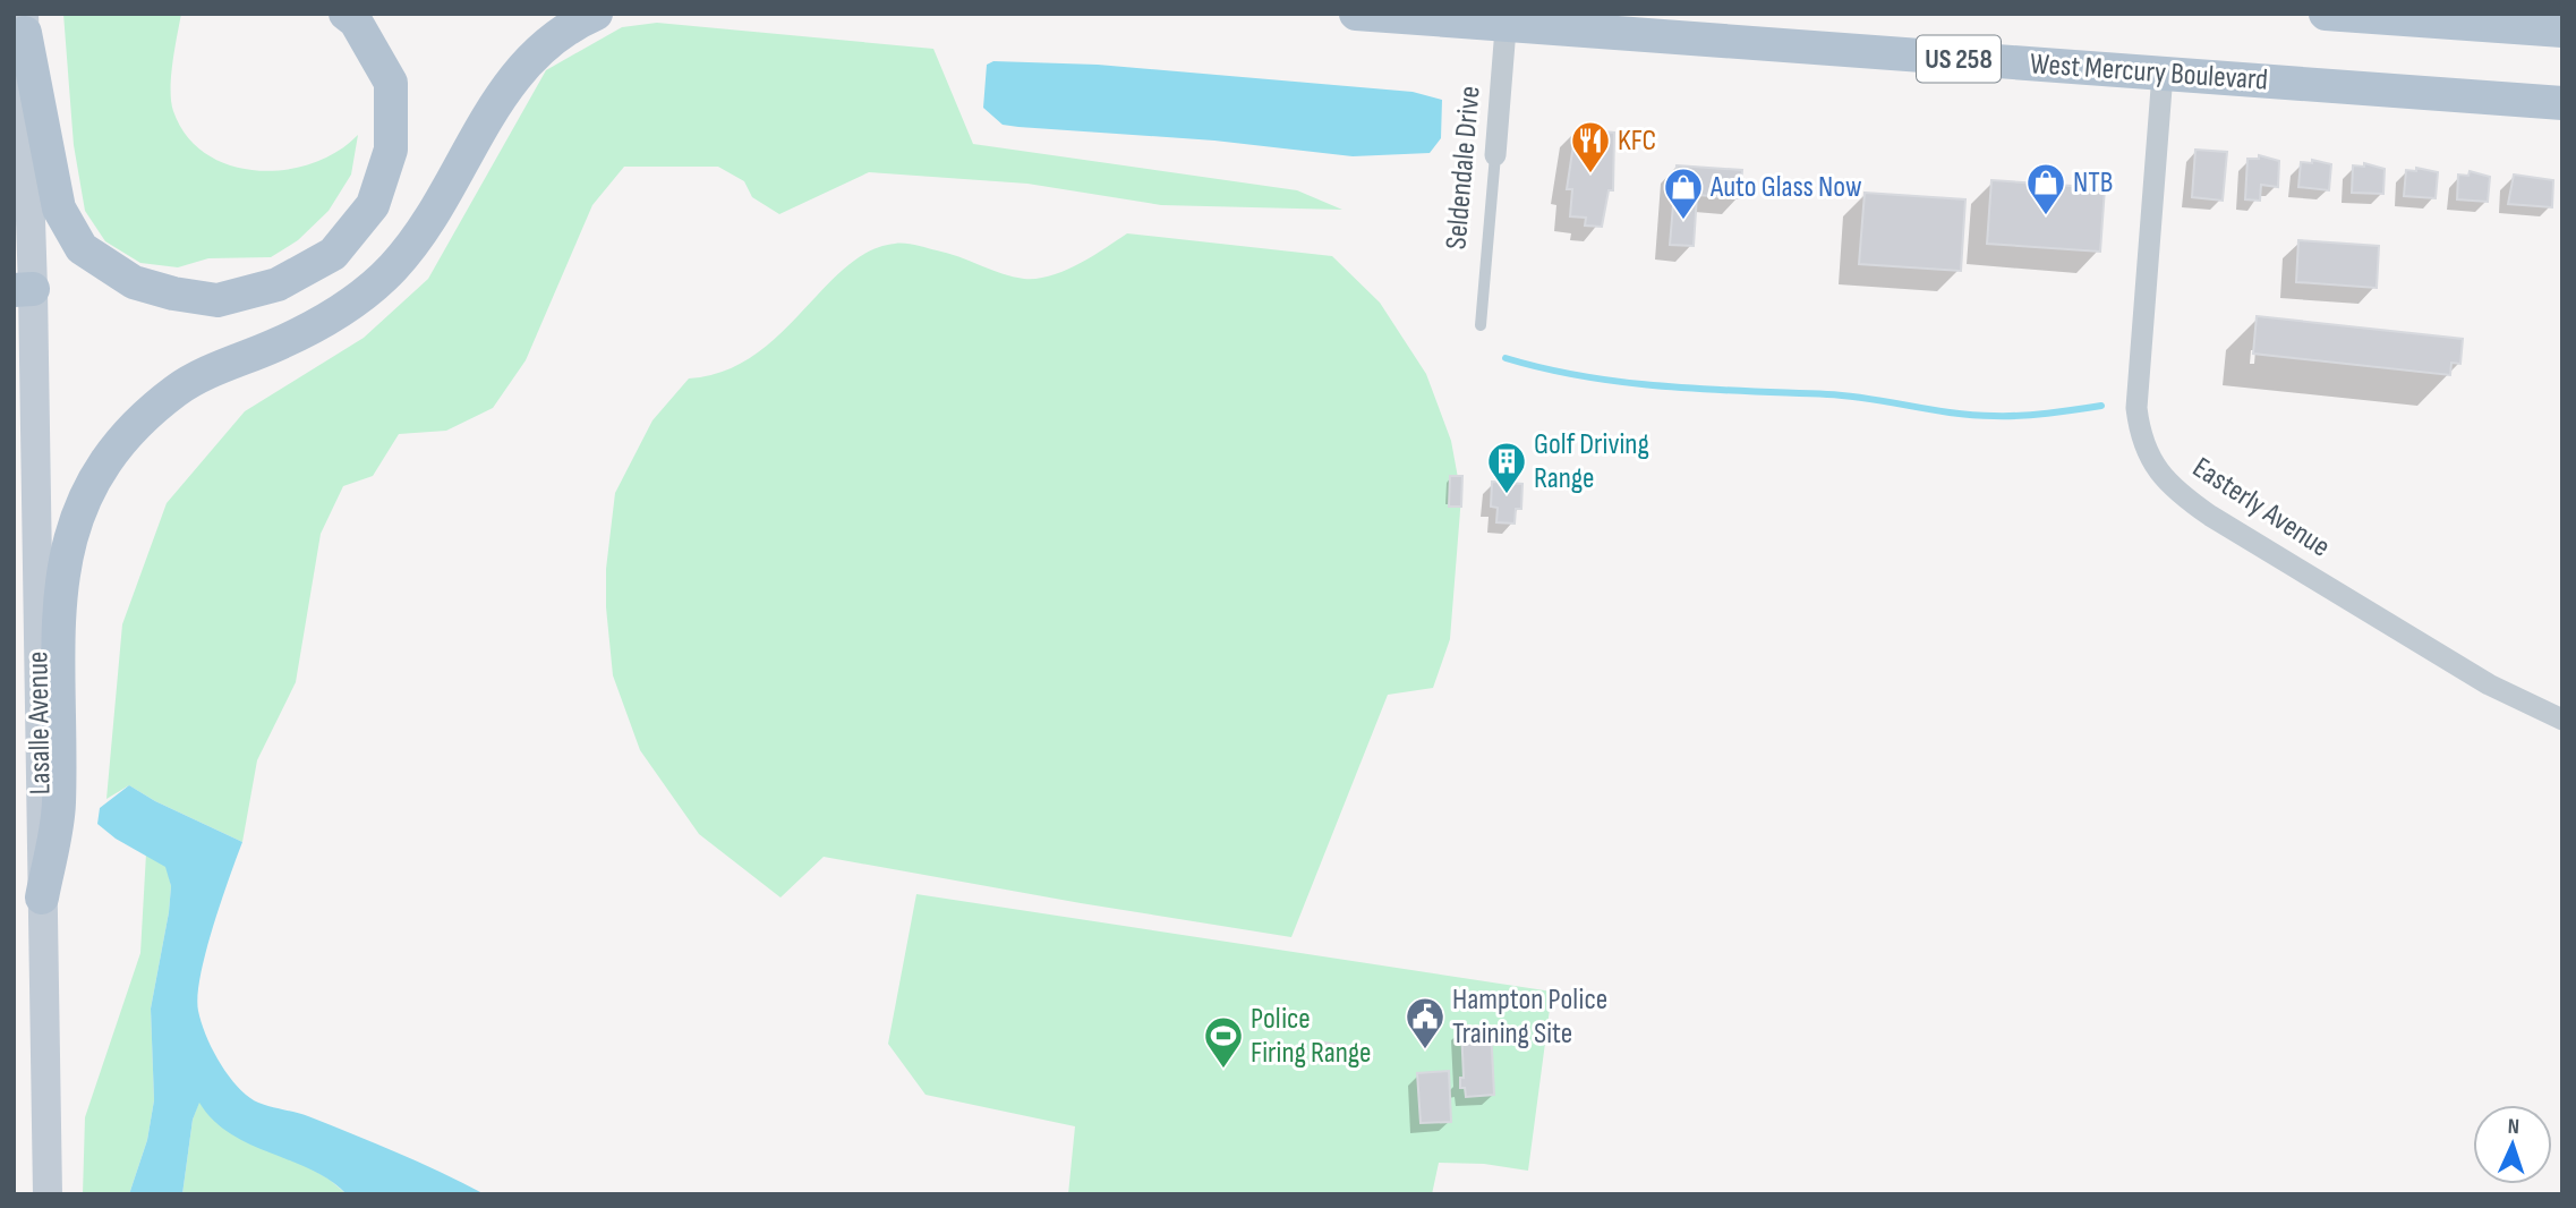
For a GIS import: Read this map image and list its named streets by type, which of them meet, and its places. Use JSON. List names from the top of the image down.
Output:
{
  "streets": {
    "main road": ["US 258", "West Mercury Boulevard", "Lasalle Avenue"],
    "street": ["Seldendale Drive", "Easterly Avenue"]
  },
  "crossings": [
    ["West Mercury Boulevard", "Seldendale Drive"],
    ["West Mercury Boulevard", "Easterly Avenue"]
  ],
  "places": {
    "restaurant": ["KFC"],
    "shop": ["NTB", "Auto Glass Now"],
    "building": ["Golf Driving Range"],
    "public building": ["Hampton Police Training Site"],
    "sports": ["Police Firing Range"]
  },
  "north": "top"
}
